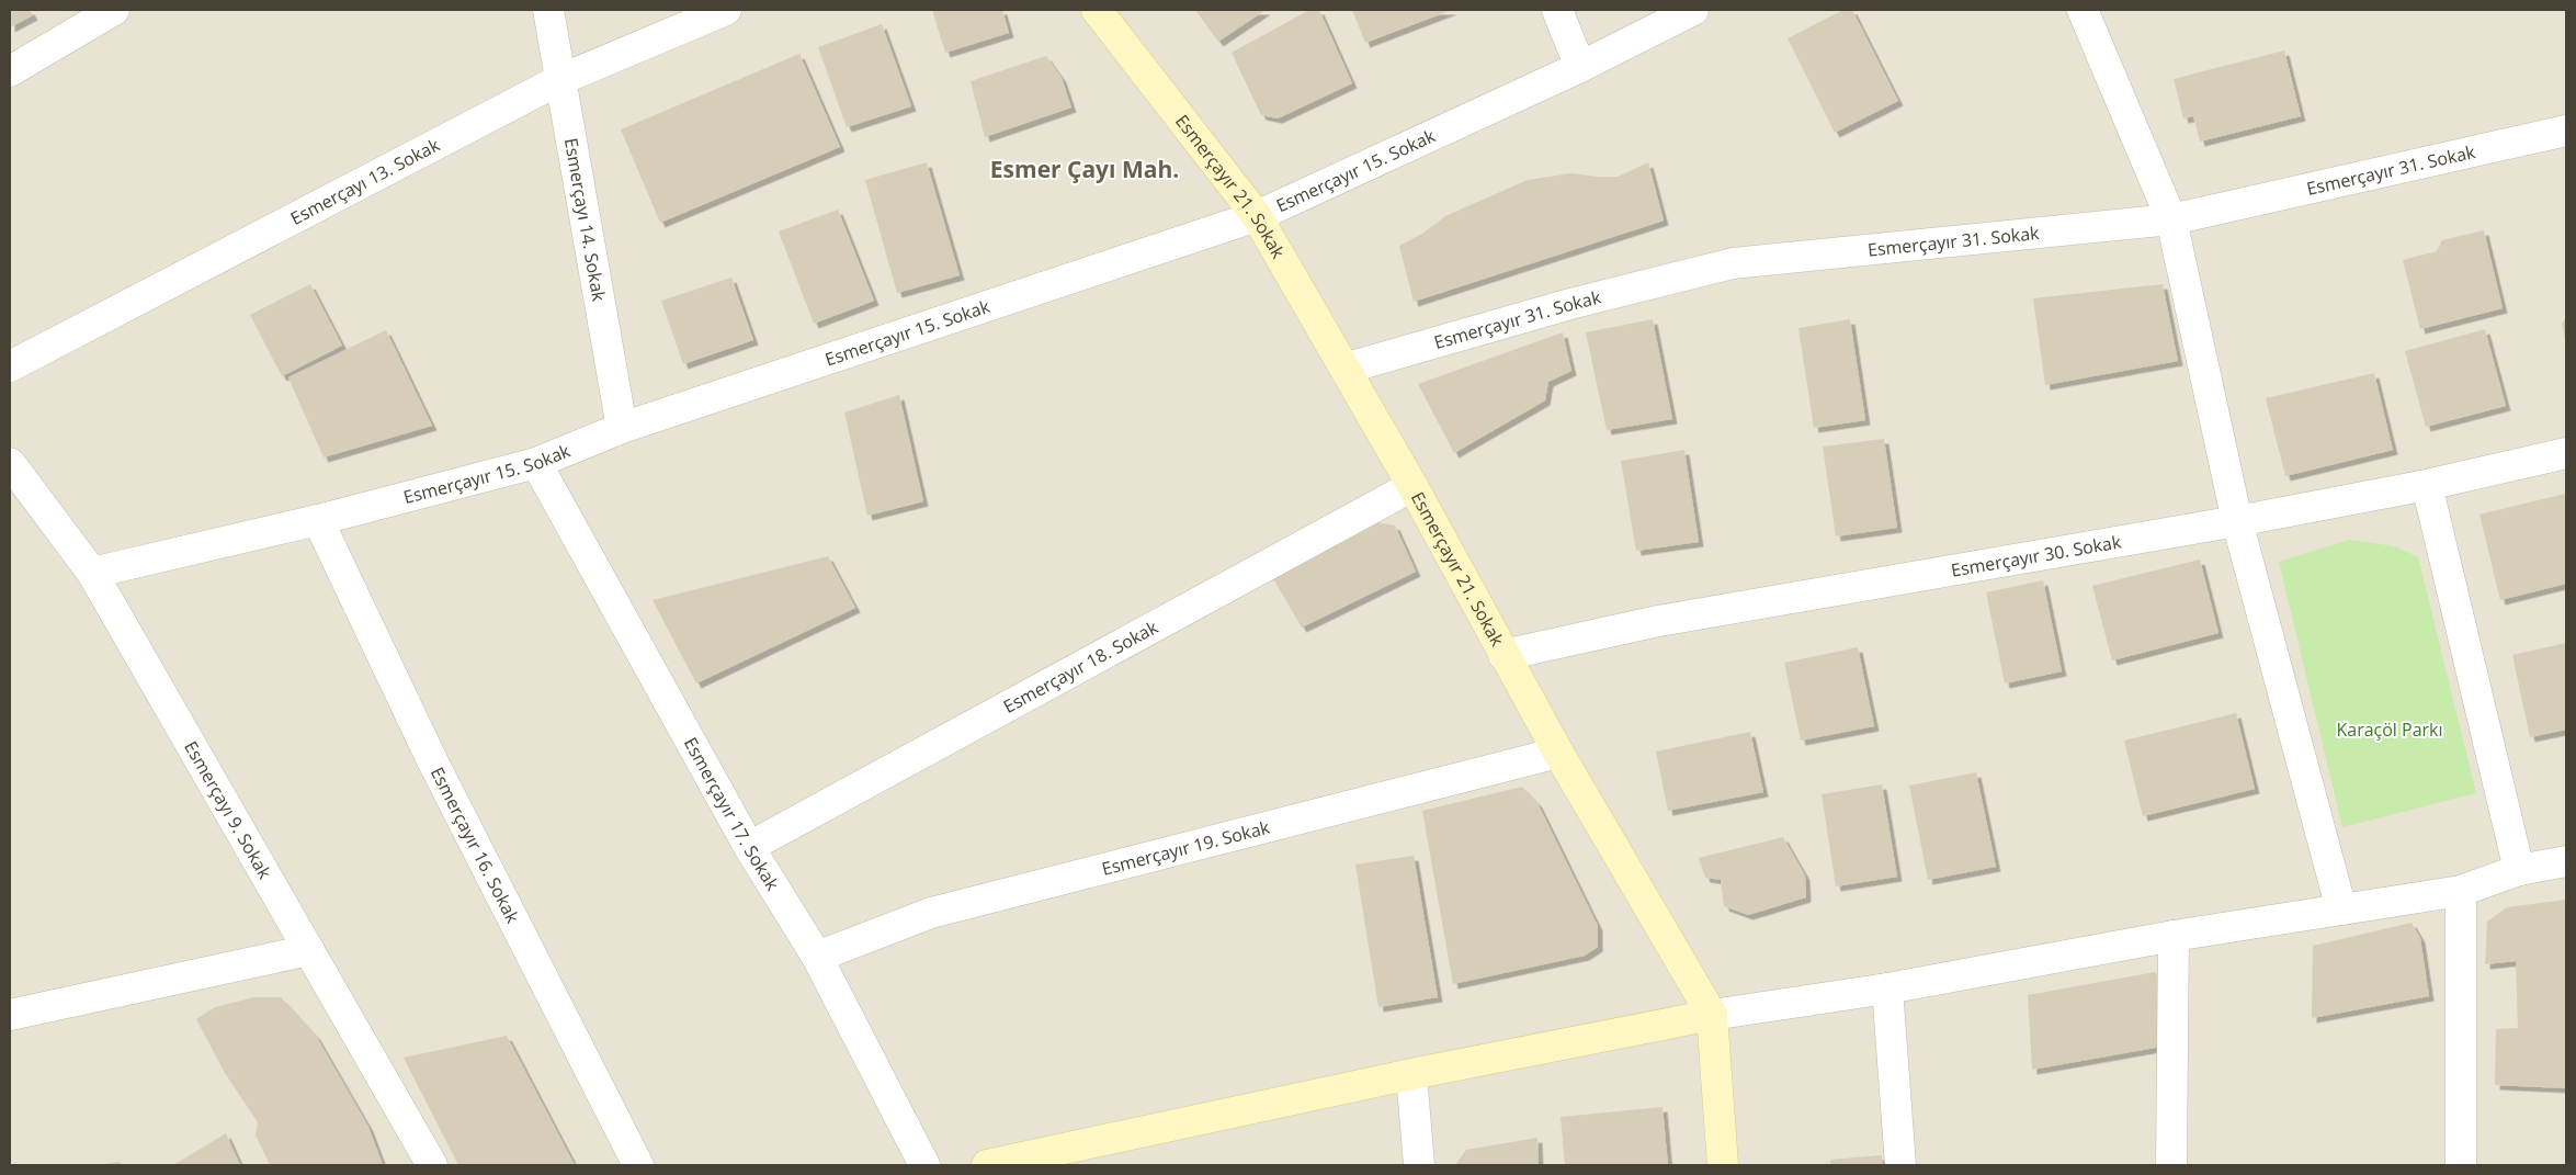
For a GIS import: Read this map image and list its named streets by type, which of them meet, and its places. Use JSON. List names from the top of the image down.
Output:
{
  "streets": {
    "street": [
      "Esmerçayır 31. Sokak",
      "Esmerçayır 15. Sokak",
      "Esmerçayı 13. Sokak",
      "Esmerçayır 21. Sokak",
      "Esmerçayı 14. Sokak",
      "Esmerçayır 30. Sokak",
      "Esmerçayır 18. Sokak",
      "Esmerçayı 9. Sokak",
      "Esmerçayır 17. Sokak",
      "Esmerçayır 16. Sokak",
      "Esmerçayır 19. Sokak"
    ]
  },
  "crossings": [
    ["Esmerçayır 31. Sokak", "Esmerçayır 21. Sokak"],
    ["Esmerçayır 15. Sokak", "Esmerçayır 21. Sokak"],
    ["Esmerçayır 15. Sokak", "Esmerçayı 14. Sokak"],
    ["Esmerçayır 15. Sokak", "Esmerçayı 9. Sokak"],
    ["Esmerçayır 15. Sokak", "Esmerçayır 17. Sokak"],
    ["Esmerçayır 15. Sokak", "Esmerçayır 16. Sokak"],
    ["Esmerçayı 13. Sokak", "Esmerçayı 14. Sokak"],
    ["Esmerçayır 21. Sokak", "Esmerçayır 30. Sokak"],
    ["Esmerçayır 21. Sokak", "Esmerçayır 18. Sokak"],
    ["Esmerçayır 21. Sokak", "Esmerçayır 19. Sokak"],
    ["Esmerçayır 18. Sokak", "Esmerçayır 17. Sokak"],
    ["Esmerçayır 17. Sokak", "Esmerçayır 19. Sokak"]
  ],
  "districts": ["Esmer Çayı Mah."],
  "parks": ["Karaçöl Parkı"]
}
